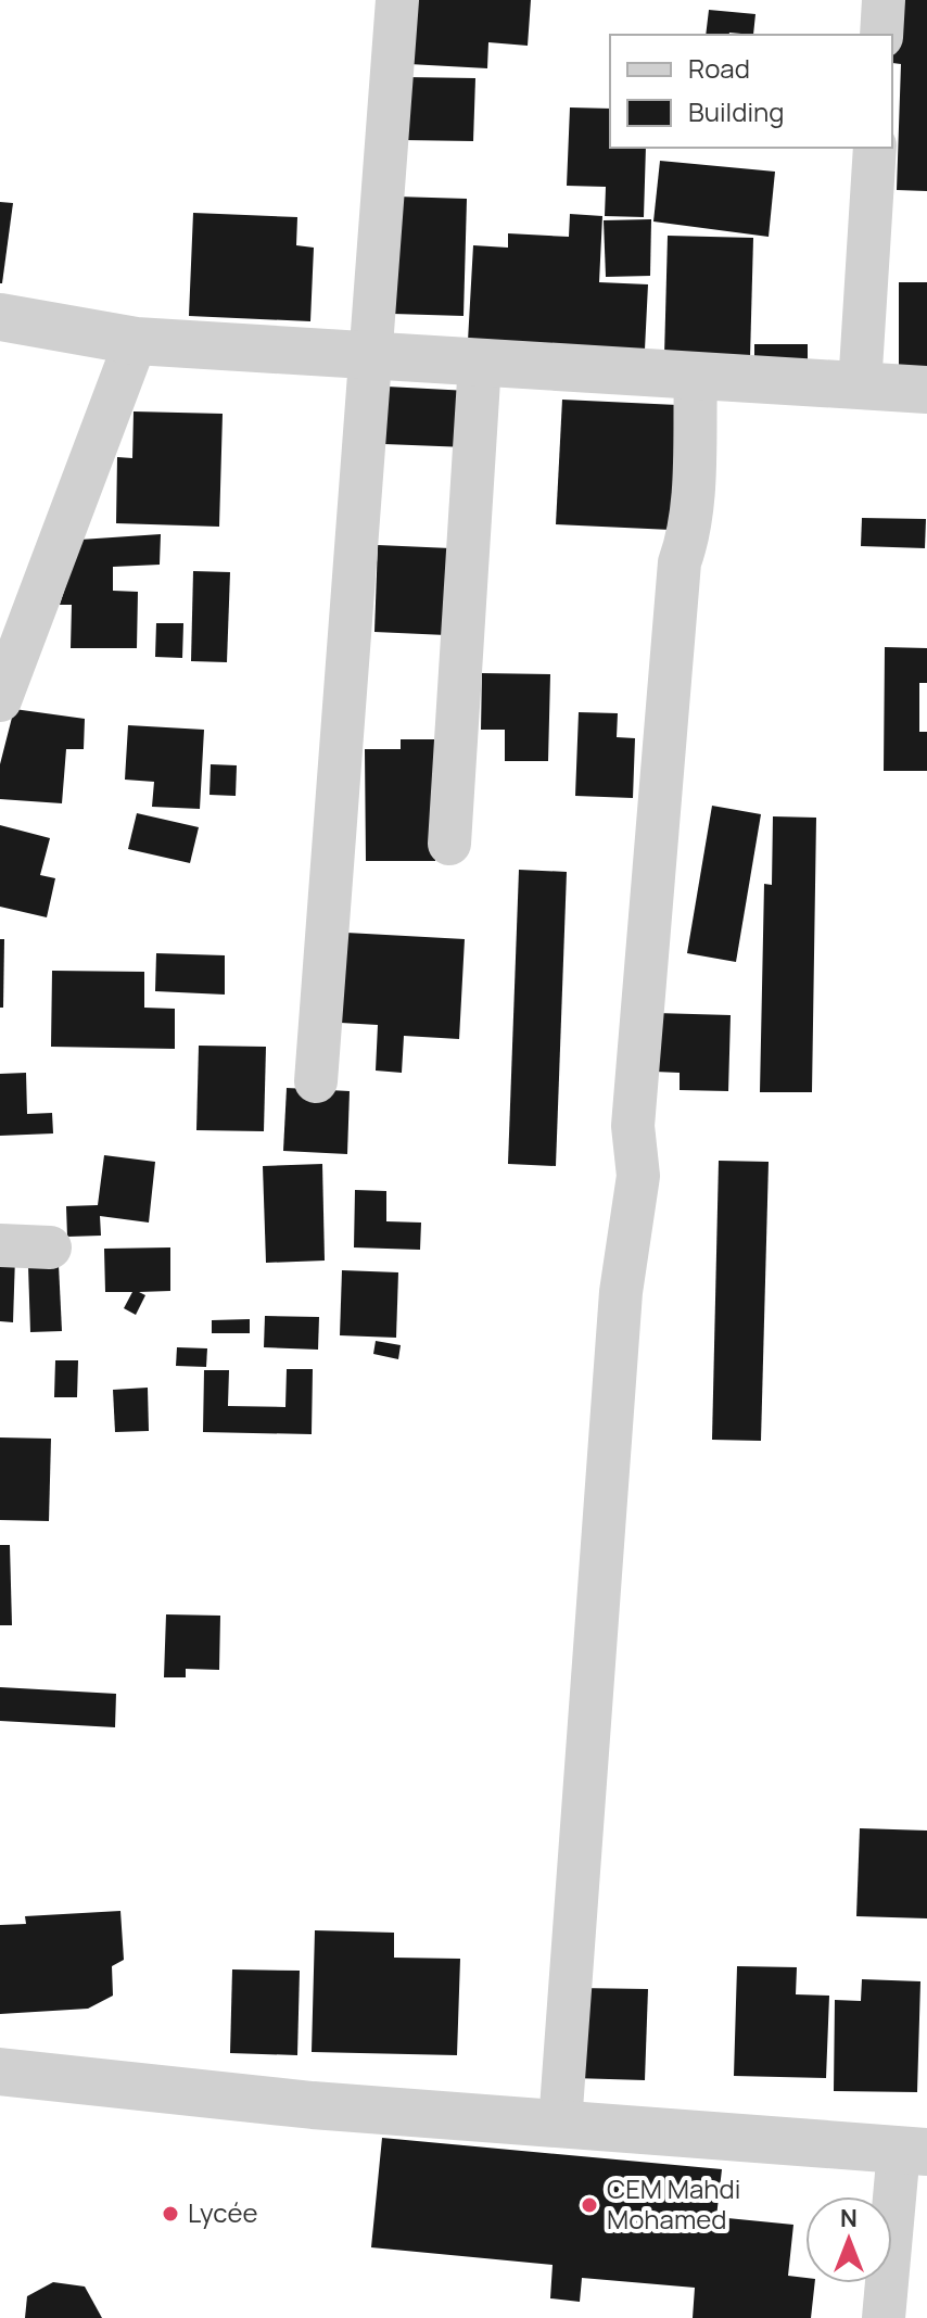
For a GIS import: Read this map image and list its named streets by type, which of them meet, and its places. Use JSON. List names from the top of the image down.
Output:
{
  "places": ["CEM Mahdi Mohamed", "Lycée"],
  "legend": ["Road", "Building"],
  "north": "top"
}
